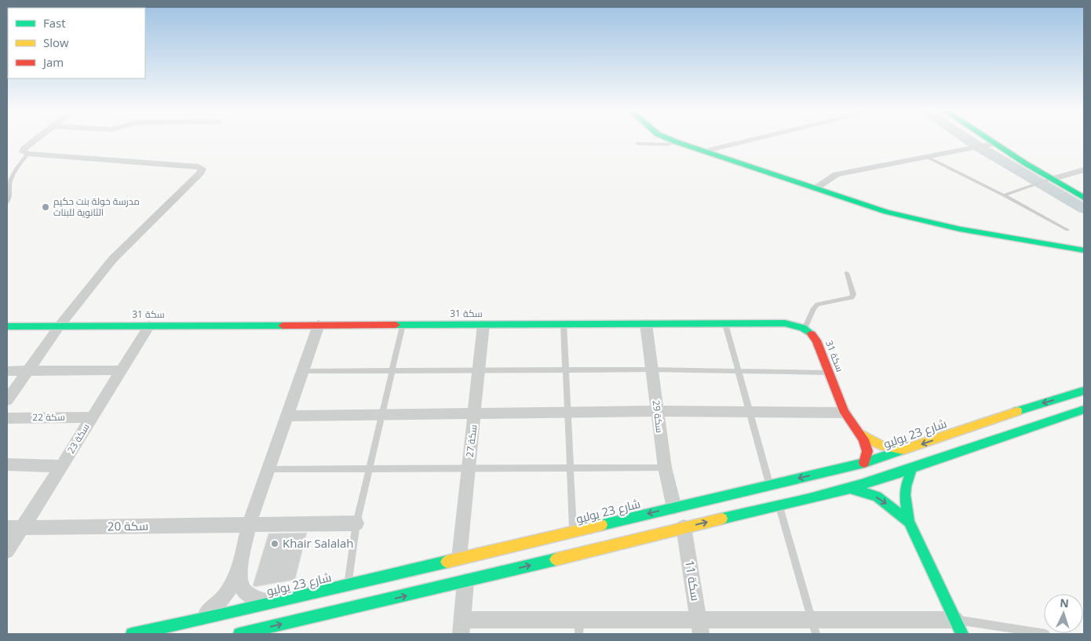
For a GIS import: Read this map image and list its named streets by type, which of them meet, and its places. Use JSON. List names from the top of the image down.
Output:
{
  "streets": {
    "street": [
      "سكة 31",
      "سكة 29",
      "سكة 22",
      "شارع 23 يوليو",
      "سكة 23",
      "سكة 27",
      "سكة 20",
      "سكة 11"
    ]
  },
  "crossings": [
    ["سكة 31", "سكة 29"],
    ["سكة 31", "شارع 23 يوليو"],
    ["سكة 31", "سكة 23"],
    ["سكة 31", "سكة 27"],
    ["سكة 29", "شارع 23 يوليو"],
    ["سكة 22", "سكة 23"],
    ["شارع 23 يوليو", "سكة 27"],
    ["سكة 23", "سكة 20"]
  ],
  "places": ["مدرسة خولة بنت حكيم الثانوية للبنات", "Khair Salalah"],
  "legend": ["Fast", "Slow", "Jam"],
  "north": "top"
}
